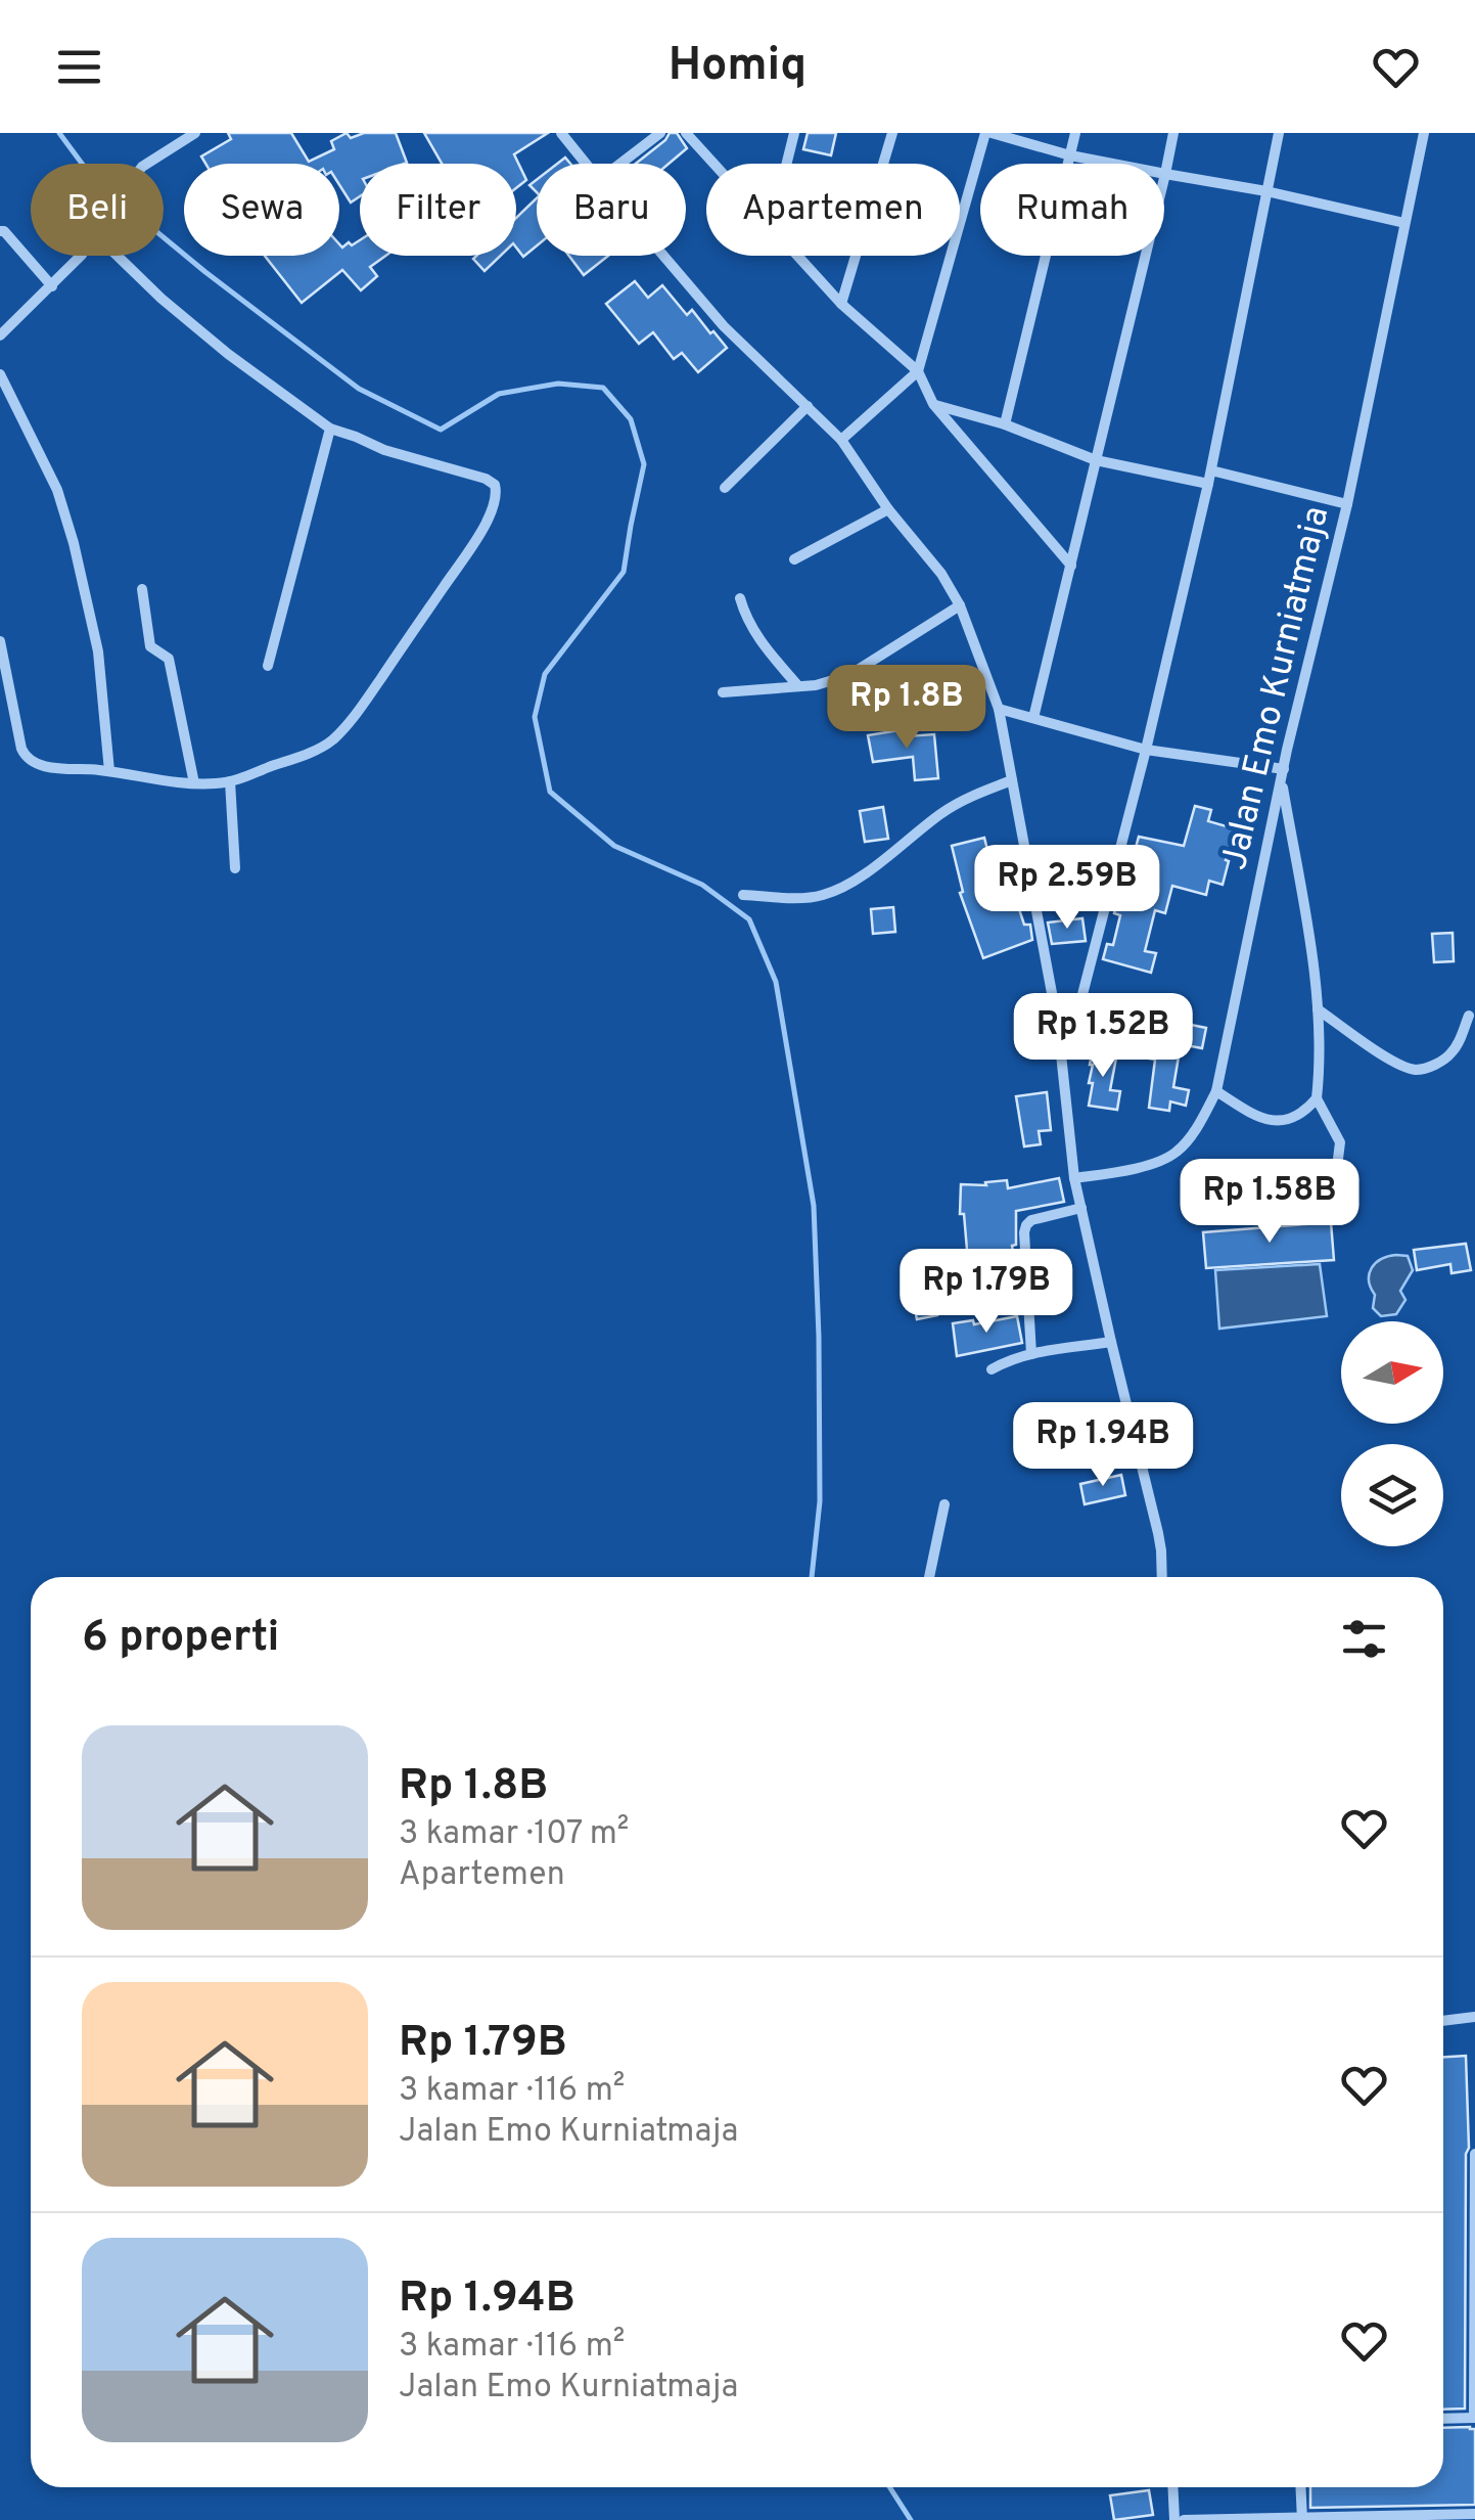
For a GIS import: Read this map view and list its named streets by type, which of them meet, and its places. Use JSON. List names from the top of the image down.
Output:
{
  "streets": {
    "street": ["Jalan Emo Kurniatmaja"]
  },
  "north": "right",
  "page": {
    "header": "Homiq",
    "chip": [
      "Beli",
      "Sewa",
      "Filter",
      "Baru",
      "Apartemen",
      "Rumah"
    ],
    "price": [
      "Rp 1.8B",
      "Rp 2.59B",
      "Rp 1.52B",
      "Rp 1.58B",
      "Rp 1.79B",
      "Rp 1.94B"
    ],
    "heading": "6 properti",
    "list": [
      {
        "name": "Rp 1.8B",
        "note": "3 kamar · 107 m² · Apartemen"
      },
      {
        "name": "Rp 1.79B",
        "note": "3 kamar · 116 m² · Jalan Emo Kurniatmaja"
      },
      {
        "name": "Rp 1.94B",
        "note": "3 kamar · 116 m² · Jalan Emo Kurniatmaja"
      }
    ]
  }
}
